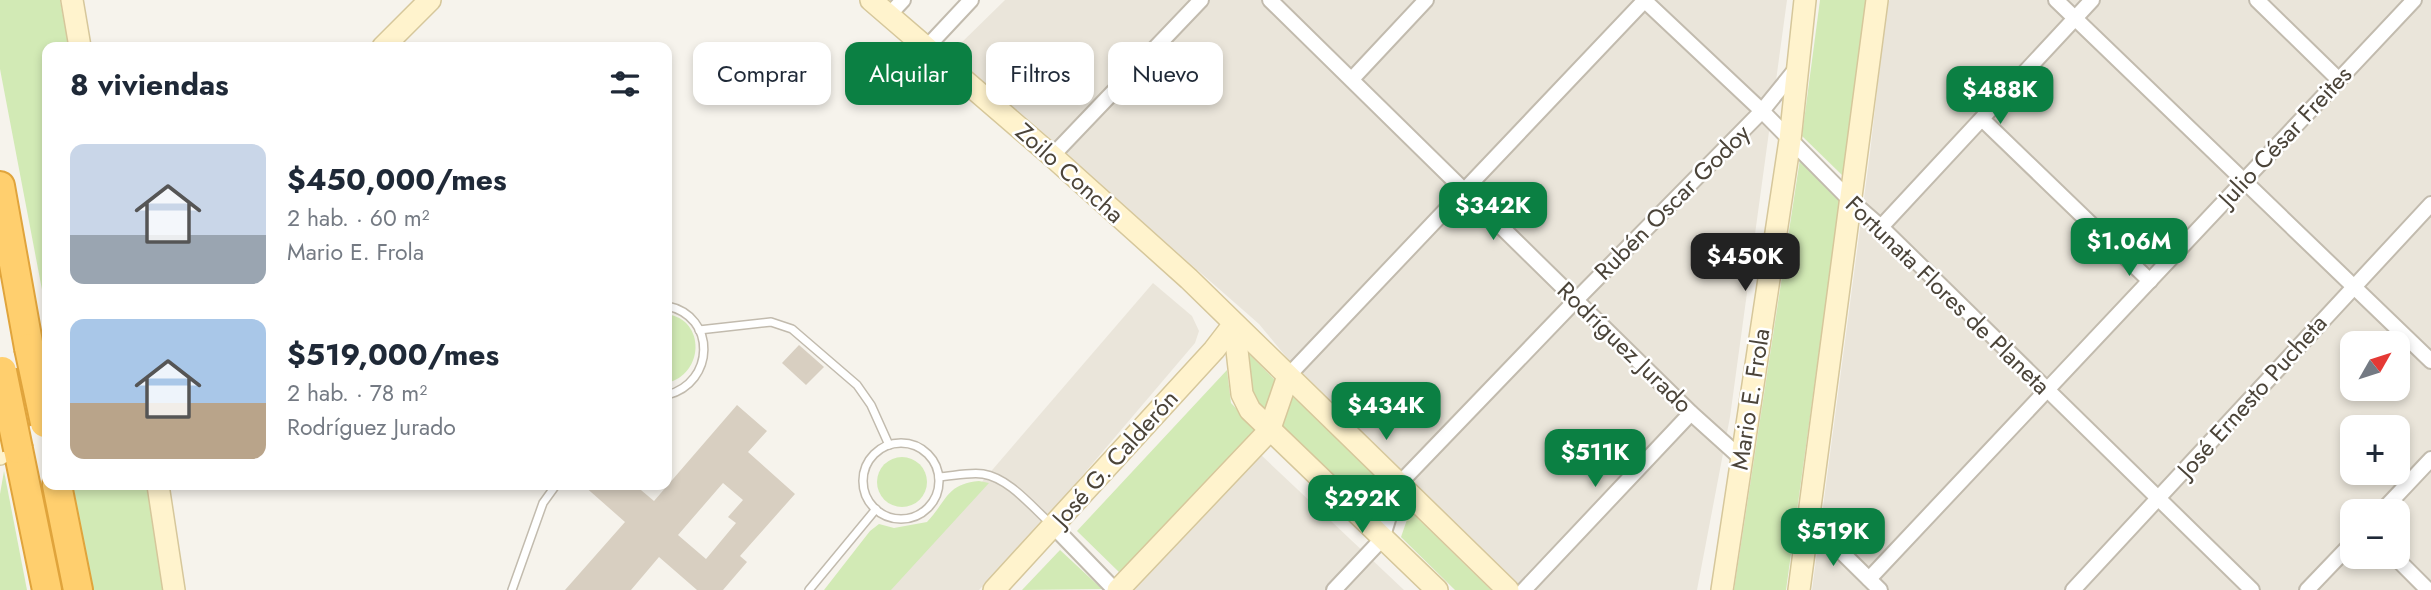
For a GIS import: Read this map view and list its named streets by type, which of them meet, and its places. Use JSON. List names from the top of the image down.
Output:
{
  "streets": {
    "street": [
      "Julio César Freites",
      "Zoilo Concha",
      "Rubén Oscar Godoy",
      "Fortunata Flores de Planeta",
      "Rodríguez Jurado",
      "José Ernesto Pucheta",
      "Mario E. Frola",
      "José G. Calderón"
    ]
  },
  "crossings": [
    ["Julio César Freites", "Fortunata Flores de Planeta"],
    ["Zoilo Concha", "Rubén Oscar Godoy"],
    ["Zoilo Concha", "José G. Calderón"],
    ["Rubén Oscar Godoy", "Fortunata Flores de Planeta"],
    ["Rubén Oscar Godoy", "Rodríguez Jurado"],
    ["Rubén Oscar Godoy", "Mario E. Frola"],
    ["Fortunata Flores de Planeta", "José Ernesto Pucheta"],
    ["Fortunata Flores de Planeta", "Mario E. Frola"],
    ["Rodríguez Jurado", "Mario E. Frola"]
  ],
  "north": "top right",
  "page": {
    "chip": [
      "Comprar",
      "Alquilar",
      "Filtros",
      "Nuevo"
    ],
    "heading": "8 viviendas",
    "price": [
      "$488K",
      "$342K",
      "$1.06M",
      "$450K",
      "$434K",
      "$511K",
      "$292K",
      "$519K"
    ],
    "list": [
      {
        "name": "$450,000/mes",
        "note": "2 hab. · 60 m² · Mario E. Frola"
      },
      {
        "name": "$519,000/mes",
        "note": "2 hab. · 78 m² · Rodríguez Jurado"
      }
    ],
    "map_buttons": ["+", "−"]
  }
}
